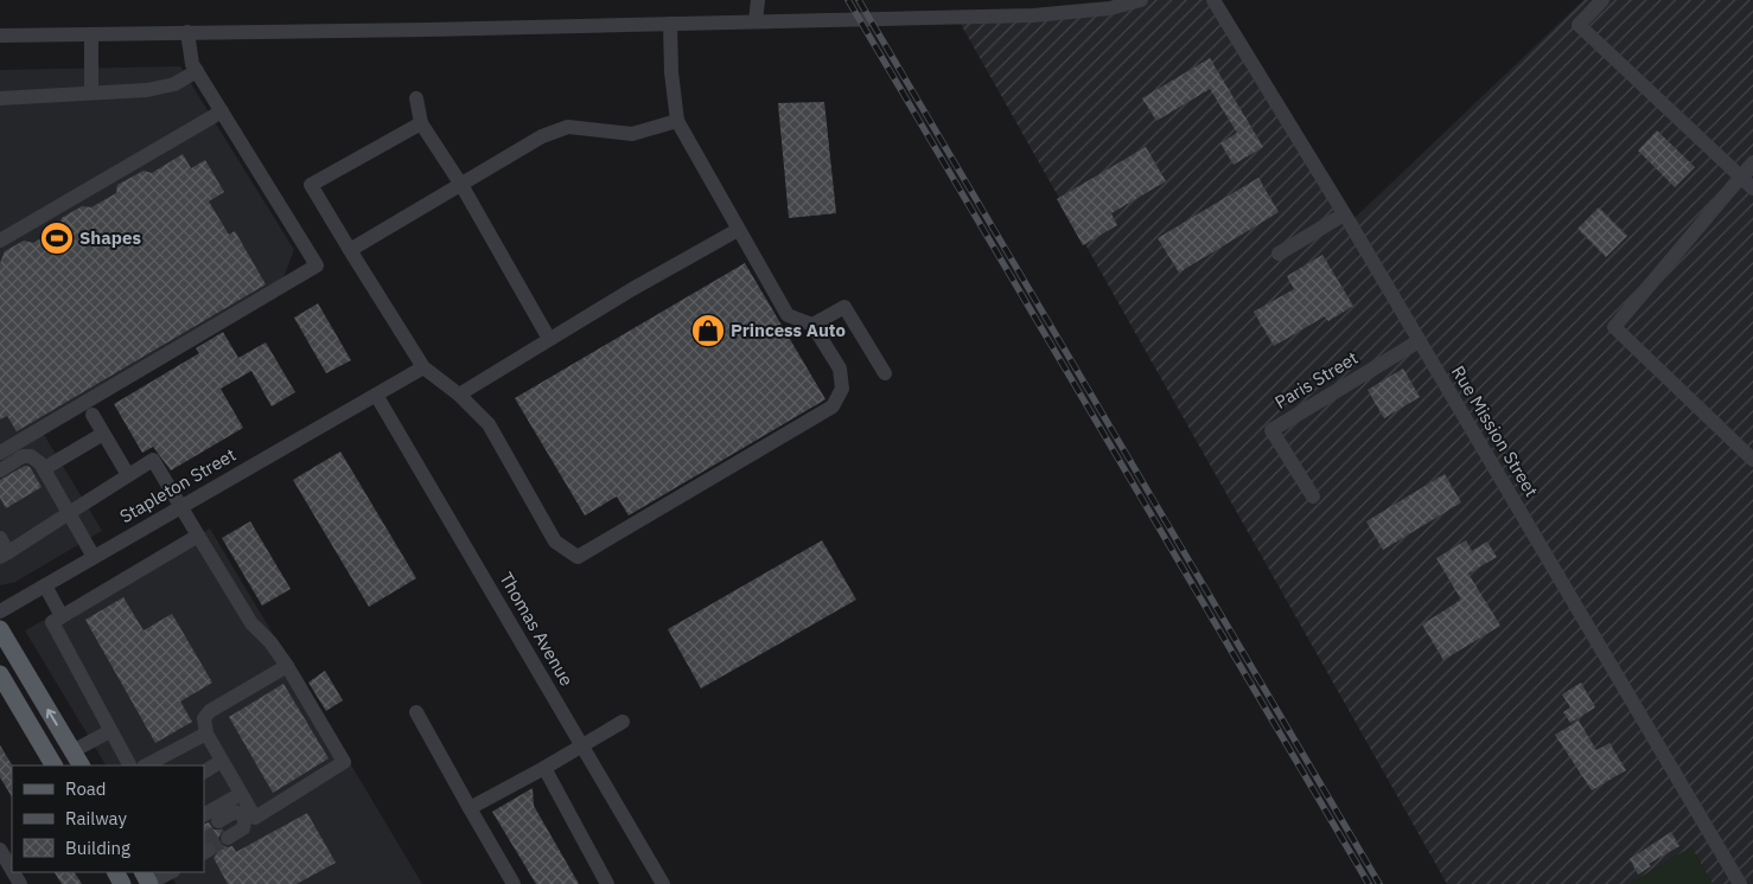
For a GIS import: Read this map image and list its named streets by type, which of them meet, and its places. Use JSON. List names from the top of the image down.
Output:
{
  "streets": {
    "street": [
      "Paris Street",
      "Rue Mission Street",
      "Stapleton Street",
      "Thomas Avenue"
    ]
  },
  "crossings": [
    ["Paris Street", "Rue Mission Street"],
    ["Stapleton Street", "Thomas Avenue"]
  ],
  "places": {
    "sports": ["Shapes"],
    "shop": ["Princess Auto"]
  },
  "legend": ["Road", "Railway", "Building"]
}
